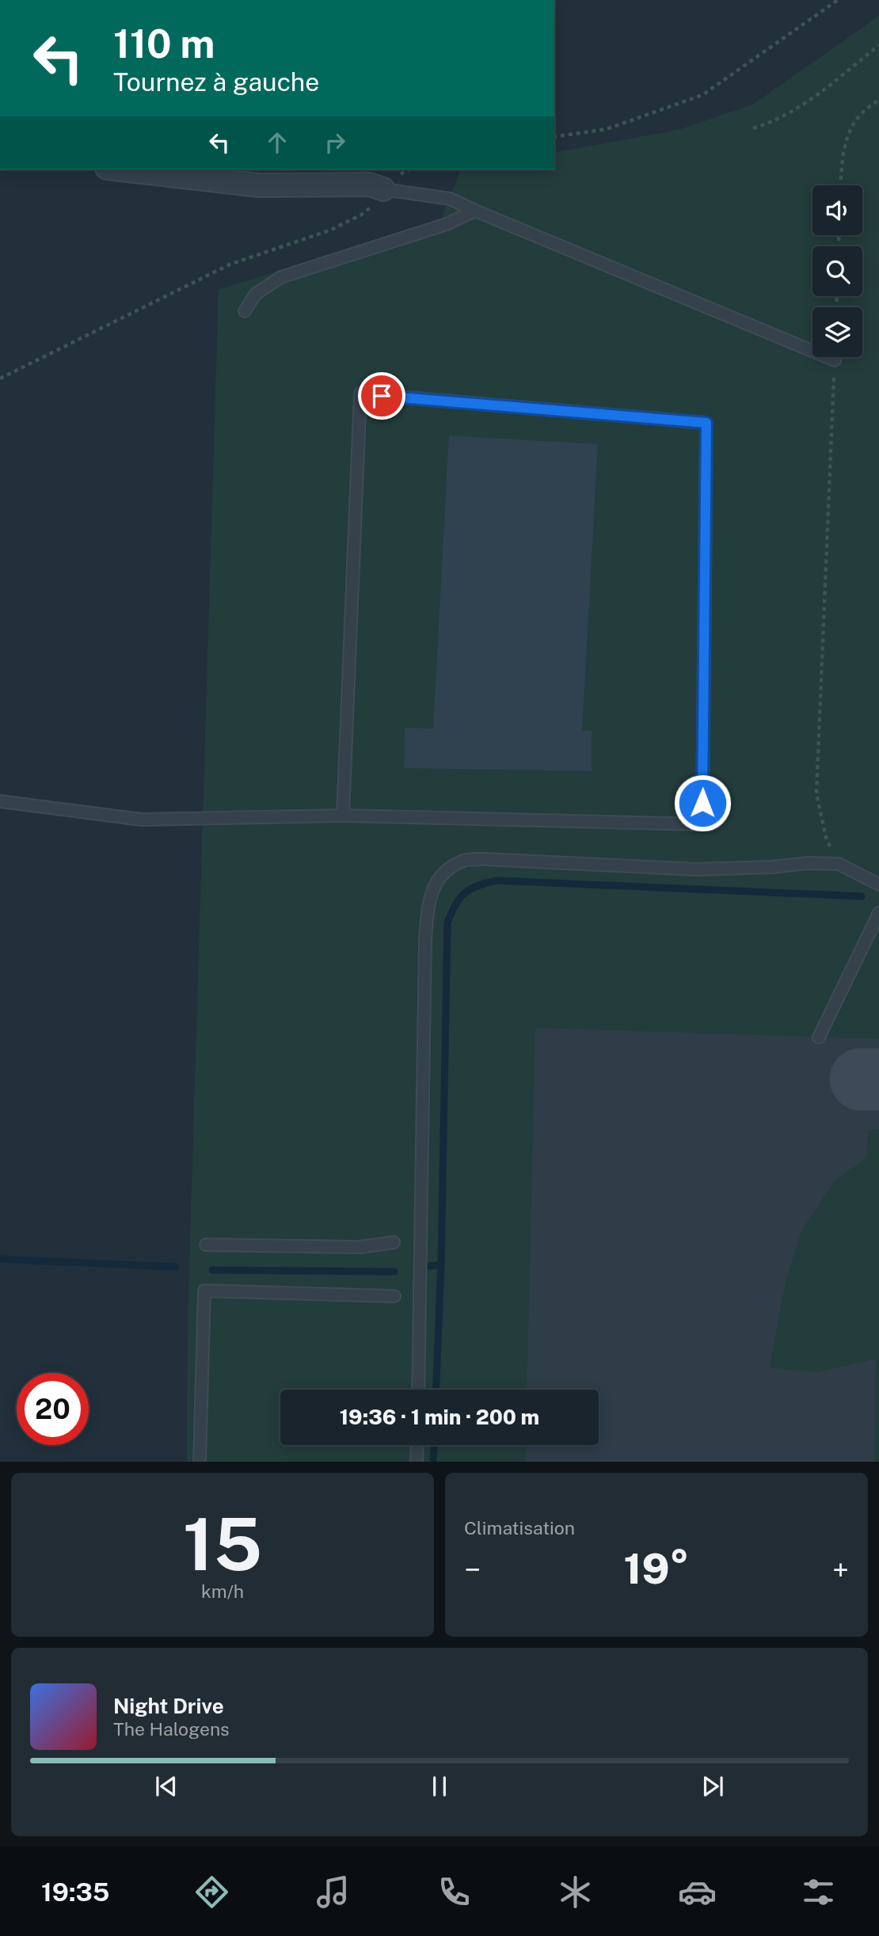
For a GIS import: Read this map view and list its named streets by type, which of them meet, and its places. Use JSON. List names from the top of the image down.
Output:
{
  "page": {
    "turn": ["110 m", "Tournez à gauche"],
    "limit": "20",
    "trip": "19:36 · 1 min · 200 m",
    "tile": [
      ["15", "km/h"],
      "Climatisation"
    ],
    "heat": ["−", "19°", "+"],
    "song": ["Night Drive", "The Halogens"],
    "tabs": "19:35"
  }
}
